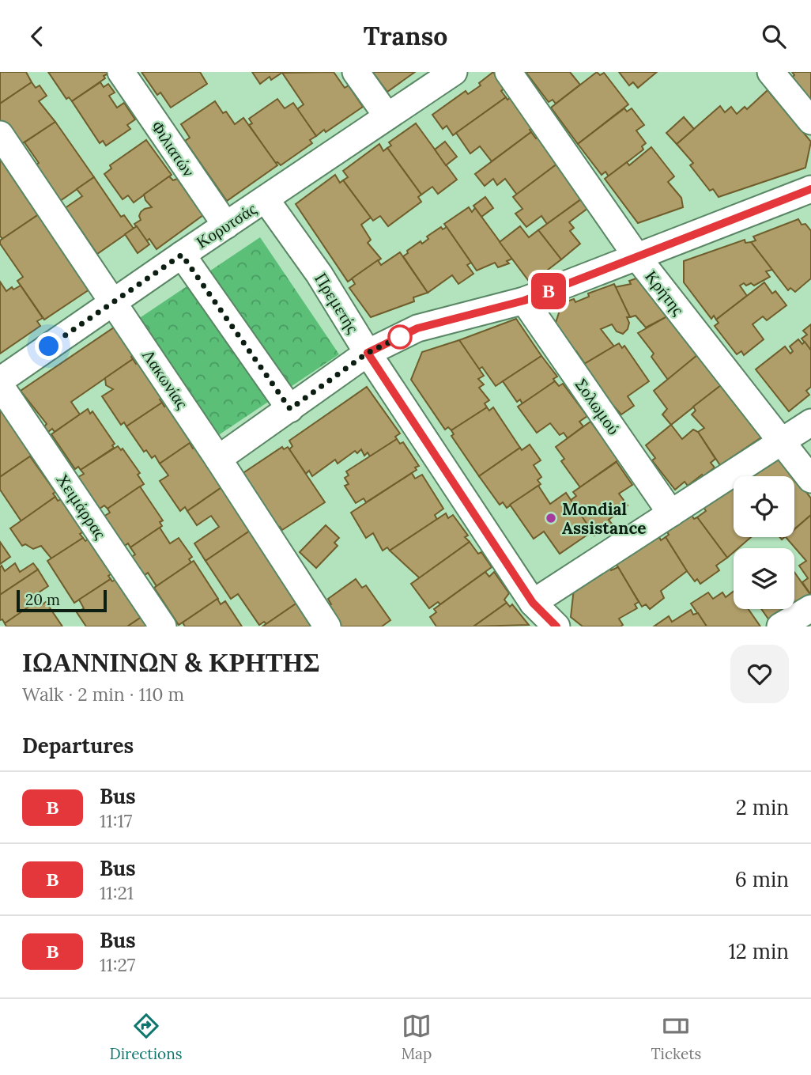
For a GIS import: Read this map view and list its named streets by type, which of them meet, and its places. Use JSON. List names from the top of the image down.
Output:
{
  "streets": {
    "street": [
      "Φιλιατών",
      "Κορυτσάς",
      "Κρήτης",
      "Πρεμετής",
      "Λακωνίας",
      "Σολωμού",
      "Χειμάρρας"
    ]
  },
  "crossings": [
    ["Φιλιατών", "Κορυτσάς"],
    ["Κορυτσάς", "Πρεμετής"],
    ["Κορυτσάς", "Λακωνίας"]
  ],
  "places": ["Mondial Assistance"],
  "lines": ["bus line Β"],
  "scale_bar": "20 m",
  "page": {
    "header": "Transo",
    "on_map": "Β",
    "scale": "20 m",
    "heading": [
      ["ΙΩΑΝΝΙΝΩΝ & ΚΡΗΤΗΣ", "Walk · 2 min · 110 m"],
      "Departures"
    ],
    "list": [
      {
        "mark": "Β",
        "name": "Bus",
        "note": "11:17",
        "value": "2 min"
      },
      {
        "mark": "Β",
        "name": "Bus",
        "note": "11:21",
        "value": "6 min"
      },
      {
        "mark": "Β",
        "name": "Bus",
        "note": "11:27",
        "value": "12 min"
      }
    ],
    "tabs": ["Directions", "Map", "Tickets"]
  }
}
